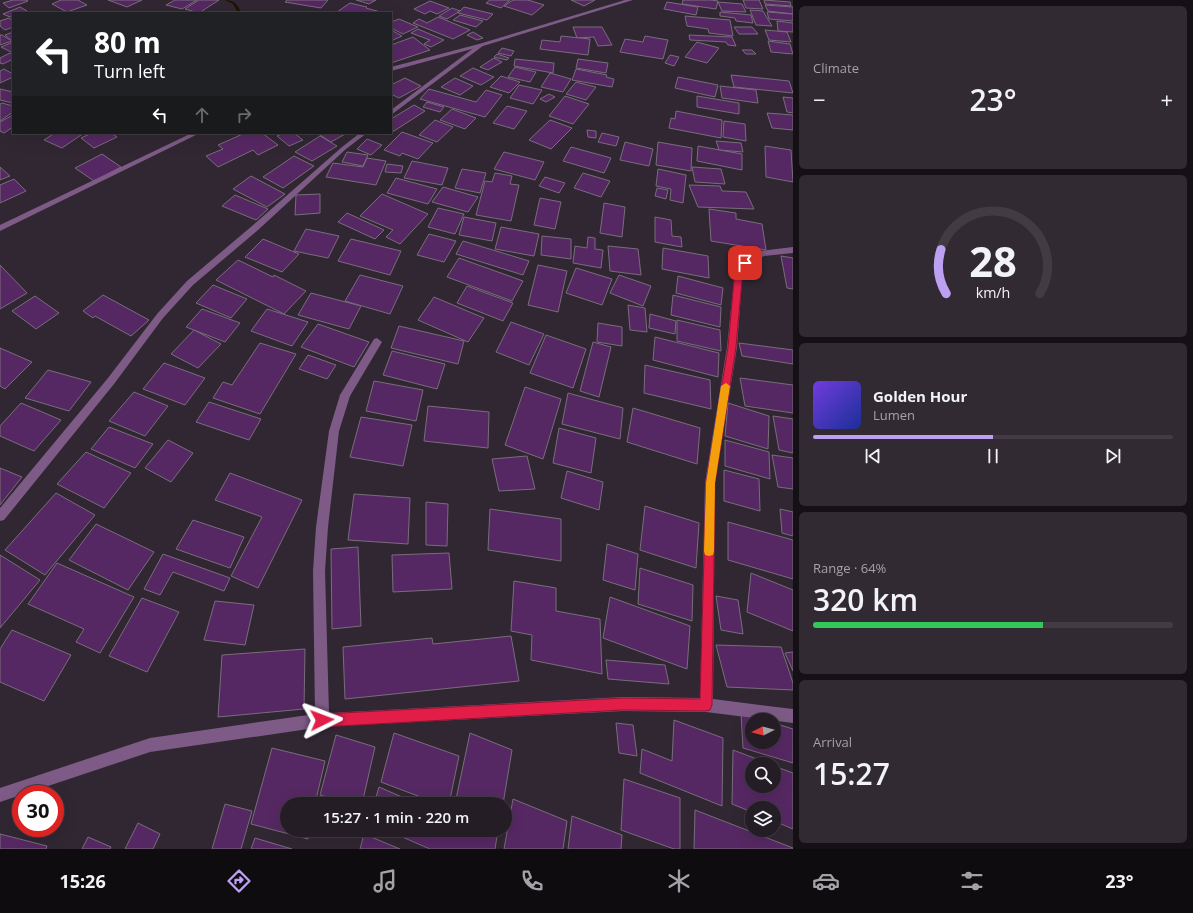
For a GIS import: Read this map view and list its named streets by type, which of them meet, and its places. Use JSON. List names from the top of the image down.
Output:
{
  "north": "left",
  "page": {
    "tile": [
      "Climate",
      ["Range · 64%", "320 km"],
      ["Arrival", "15:27"]
    ],
    "turn": ["80 m", "Turn left"],
    "heat": ["−", "23°", "+"],
    "song": ["Golden Hour", "Lumen"],
    "limit": "30",
    "trip": "15:27 · 1 min · 220 m",
    "tabs": ["15:26", "23°"],
    "gauge": ["28", "km/h"]
  }
}
